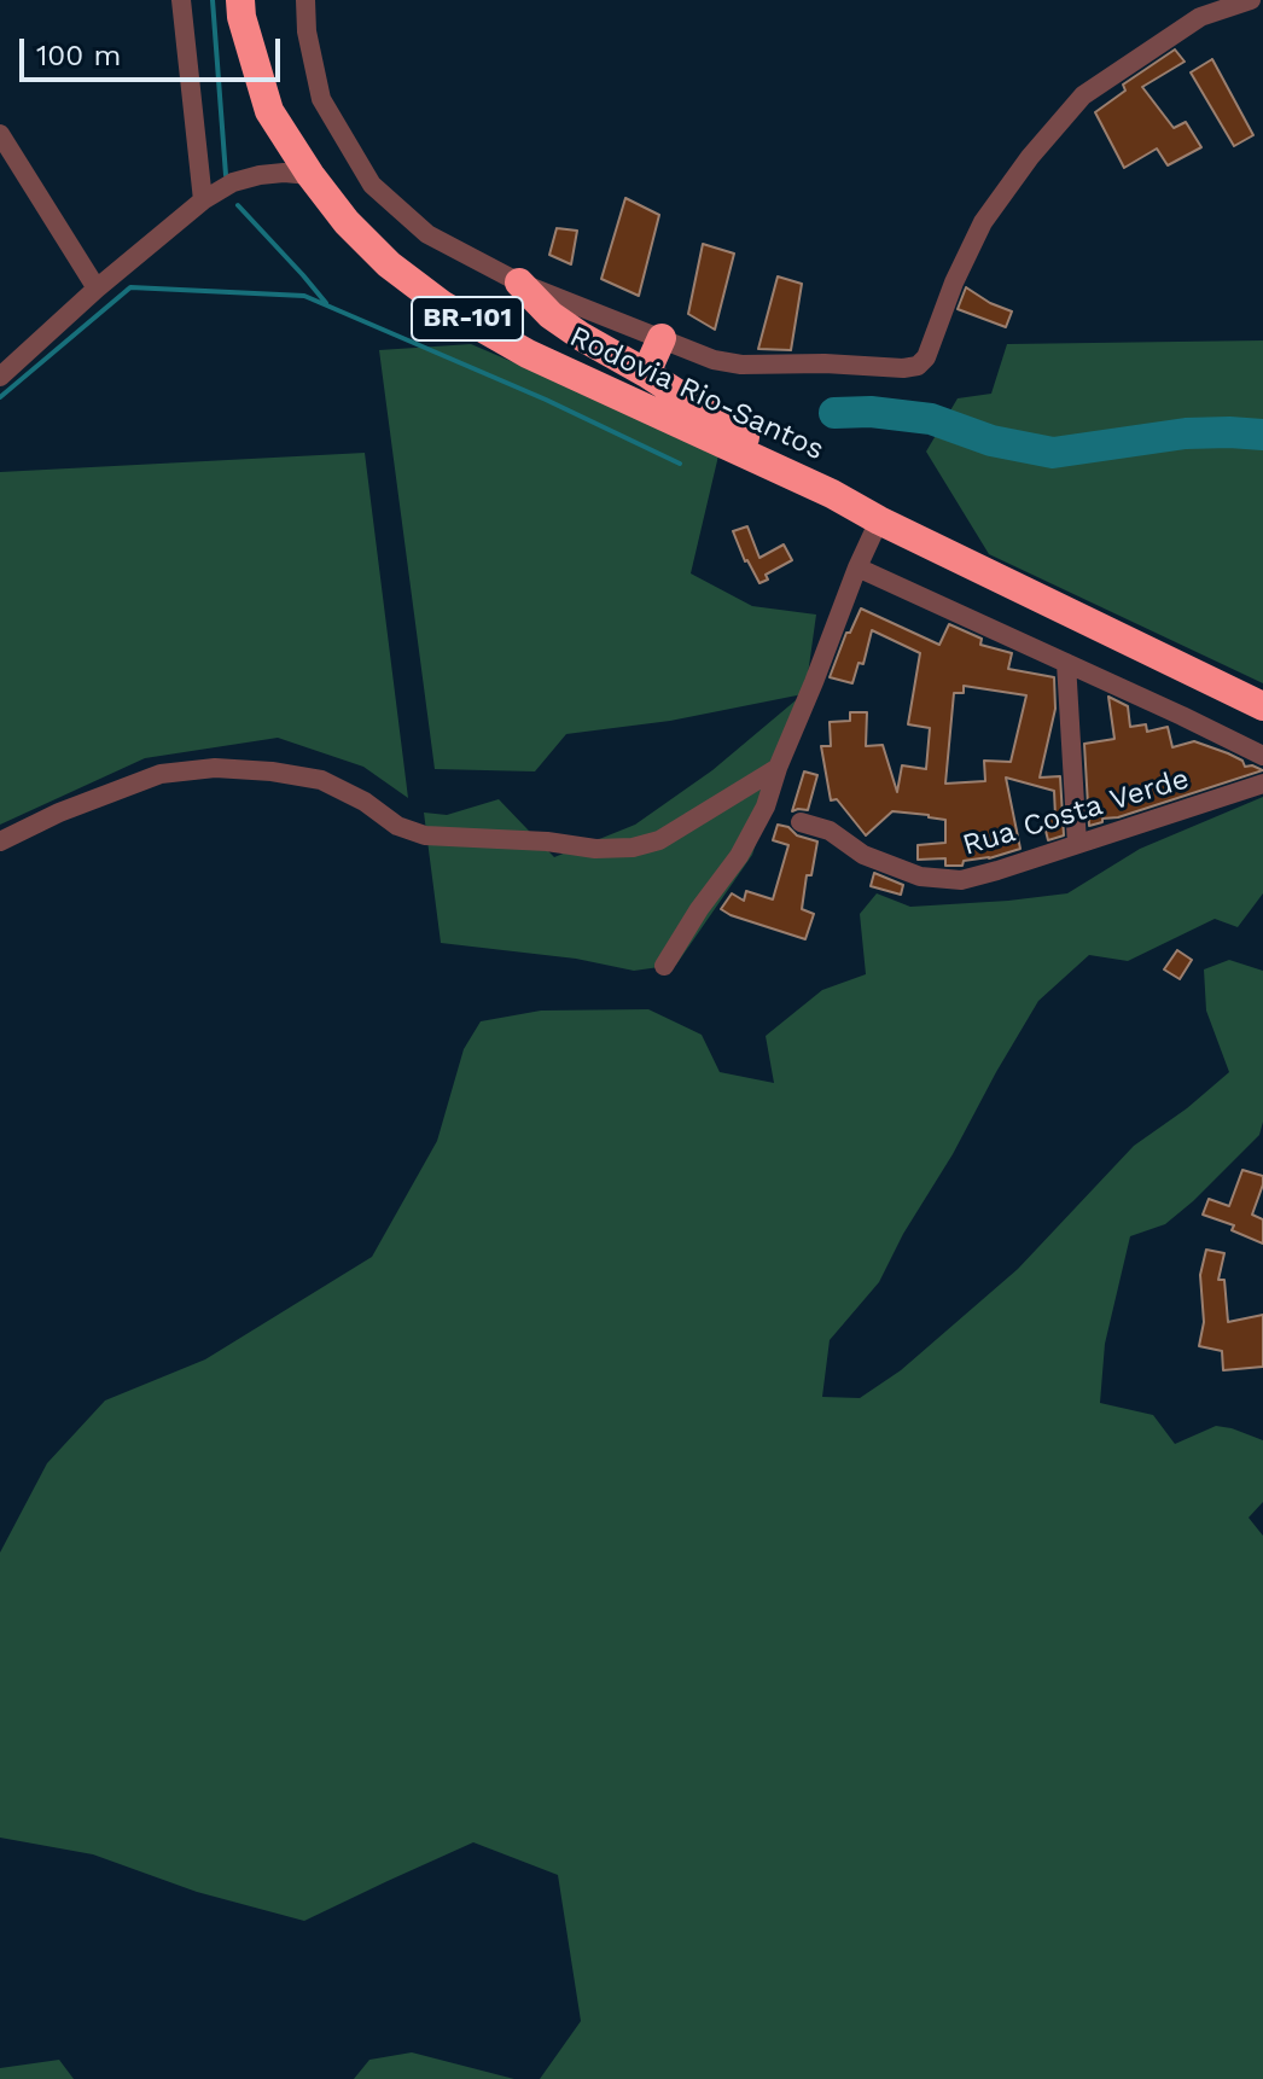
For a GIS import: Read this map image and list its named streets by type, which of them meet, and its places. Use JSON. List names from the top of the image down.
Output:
{
  "streets": {
    "highway": ["BR-101", "Rodovia Rio-Santos"],
    "street": ["Rua Costa Verde"]
  },
  "scale_bar": "100 m"
}
